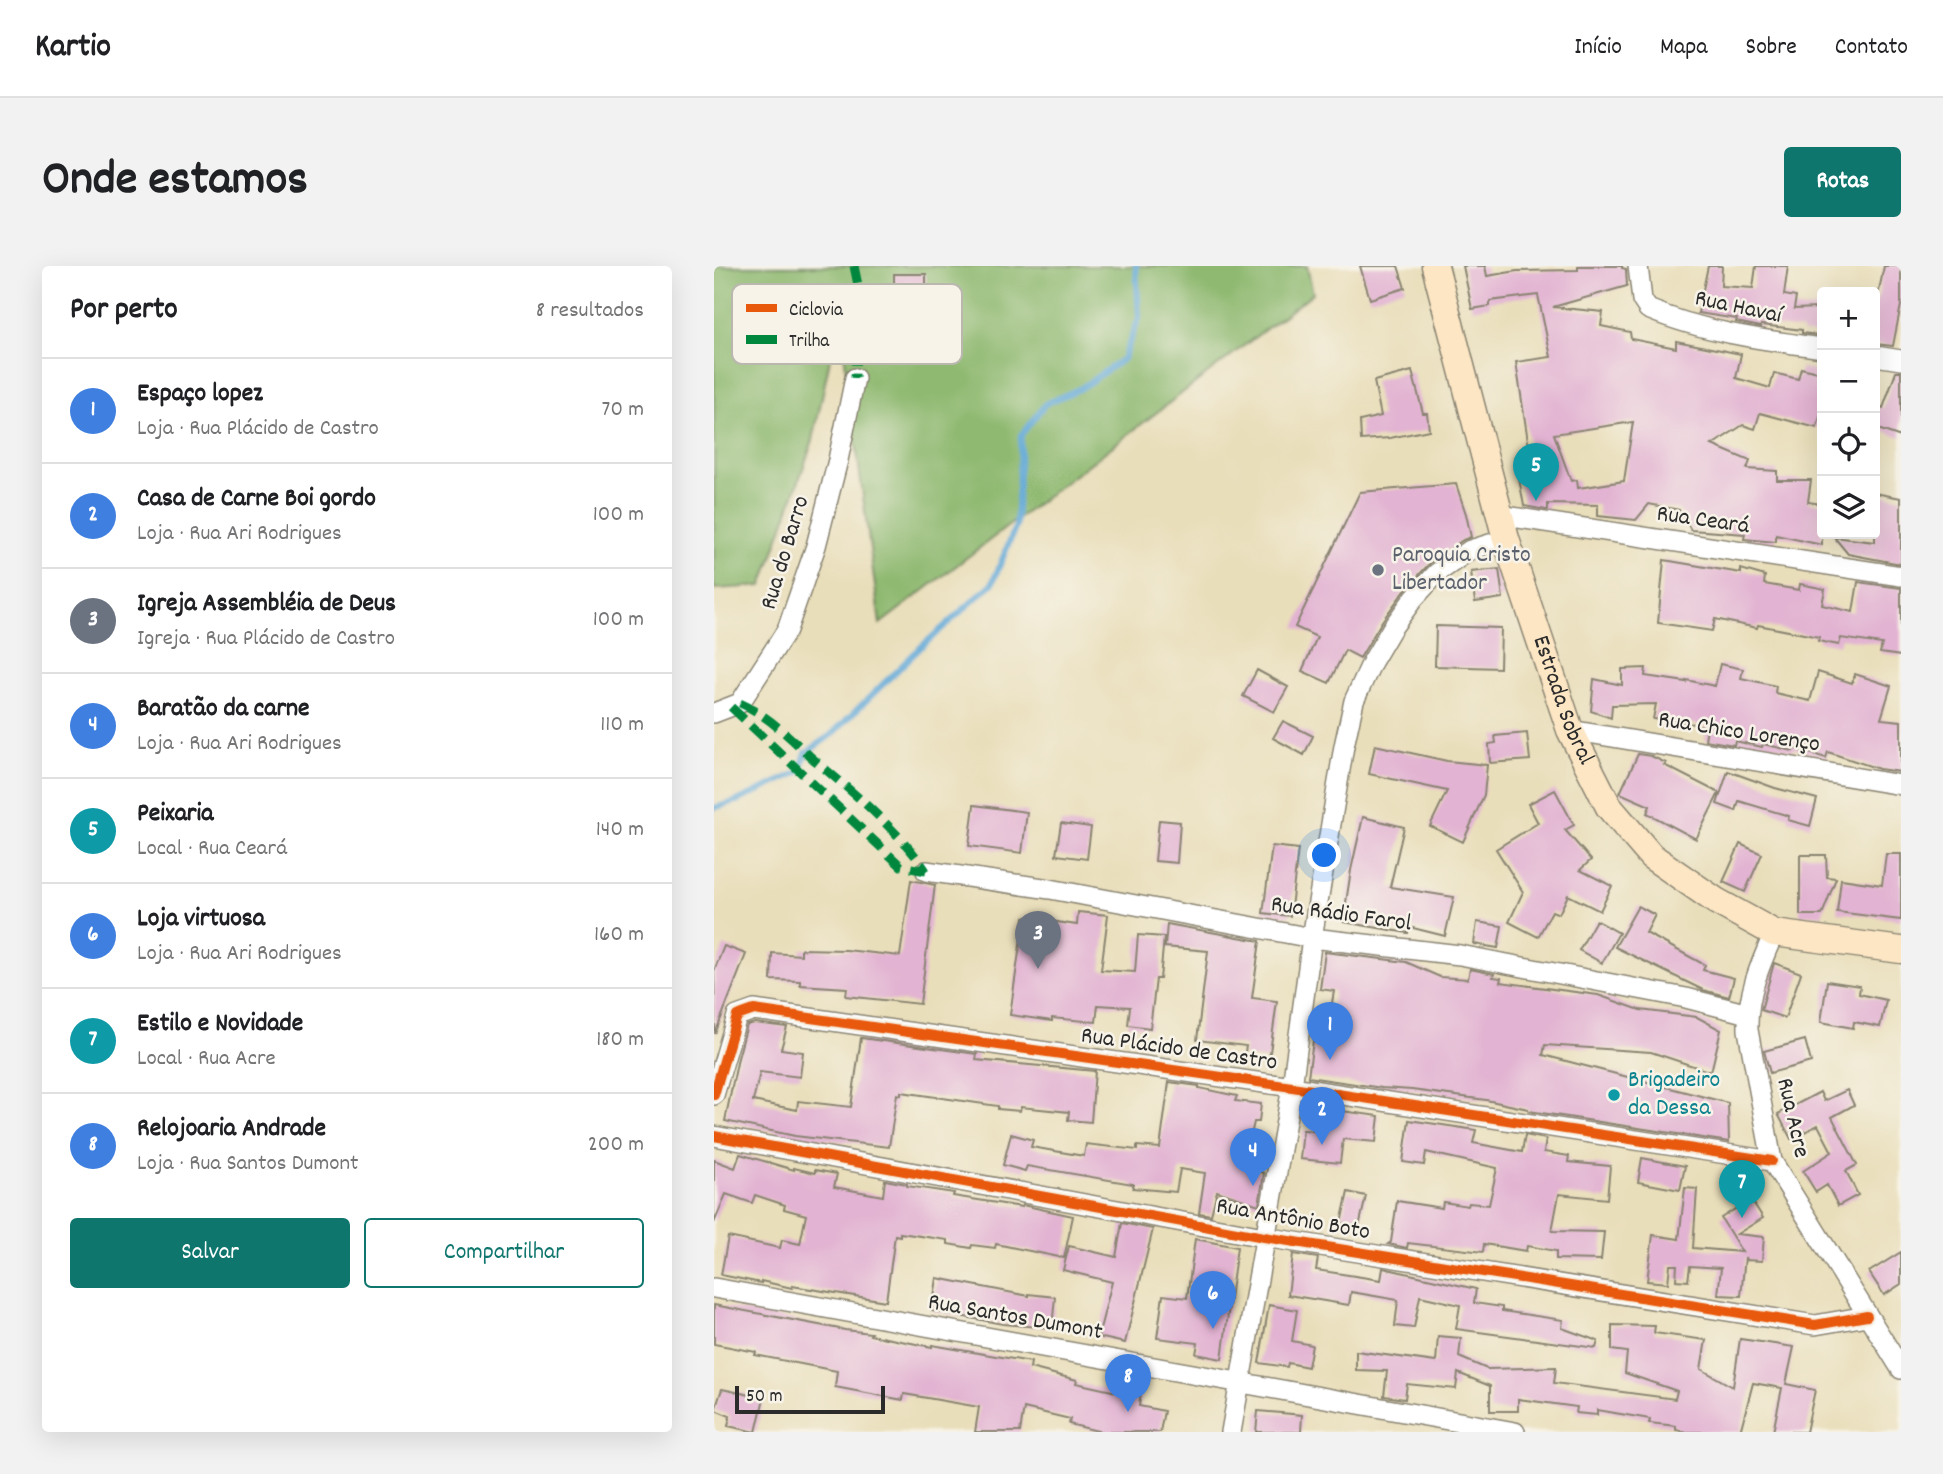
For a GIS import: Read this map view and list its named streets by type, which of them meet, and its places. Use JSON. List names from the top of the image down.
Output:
{
  "streets": {
    "street": [
      "Rua Havaí",
      "Rua Ceará",
      "Rua do Barro",
      "Estrada Sobral",
      "Rua Chico Lorenço",
      "Rua Rádio Farol",
      "Rua Plácido de Castro",
      "Rua Acre",
      "Rua Antônio Boto",
      "Rua Santos Dumont"
    ]
  },
  "crossings": [
    ["Rua Ceará", "Estrada Sobral"],
    ["Estrada Sobral", "Rua Chico Lorenço"],
    ["Estrada Sobral", "Rua Acre"],
    ["Rua Rádio Farol", "Rua Acre"],
    ["Rua Plácido de Castro", "Rua Acre"],
    ["Rua Acre", "Rua Antônio Boto"]
  ],
  "places": ["Paroquia Cristo Libertador", "Brigadeiro da Dessa"],
  "legend": ["Ciclovia", "Trilha"],
  "scale_bar": "50 m",
  "page": {
    "header": "Kartio",
    "nav": [
      "Início",
      "Mapa",
      "Sobre",
      "Contato"
    ],
    "title": "Onde estamos",
    "buttons": [
      "Rotas",
      ["Salvar", "Compartilhar"]
    ],
    "heading": ["Por perto", "8 resultados"],
    "map_buttons": ["+", "−"],
    "list": [
      {
        "mark": "1",
        "name": "Espaço lopez",
        "note": "Loja · Rua Plácido de Castro",
        "value": "70 m"
      },
      {
        "mark": "2",
        "name": "Casa de Carne Boi gordo",
        "note": "Loja · Rua Ari Rodrigues",
        "value": "100 m"
      },
      {
        "mark": "3",
        "name": "Igreja Assembléia de Deus",
        "note": "Igreja · Rua Plácido de Castro",
        "value": "100 m"
      },
      {
        "mark": "4",
        "name": "Baratão da carne",
        "note": "Loja · Rua Ari Rodrigues",
        "value": "110 m"
      },
      {
        "mark": "5",
        "name": "Peixaria",
        "note": "Local · Rua Ceará",
        "value": "140 m"
      },
      {
        "mark": "6",
        "name": "Loja virtuosa",
        "note": "Loja · Rua Ari Rodrigues",
        "value": "160 m"
      },
      {
        "mark": "7",
        "name": "Estilo e Novidade",
        "note": "Local · Rua Acre",
        "value": "180 m"
      },
      {
        "mark": "8",
        "name": "Relojoaria Andrade",
        "note": "Loja · Rua Santos Dumont",
        "value": "200 m"
      }
    ],
    "pins": [
      "5",
      "3",
      "1",
      "2",
      "4",
      "7",
      "6",
      "8"
    ],
    "scale": "50 m"
  }
}
